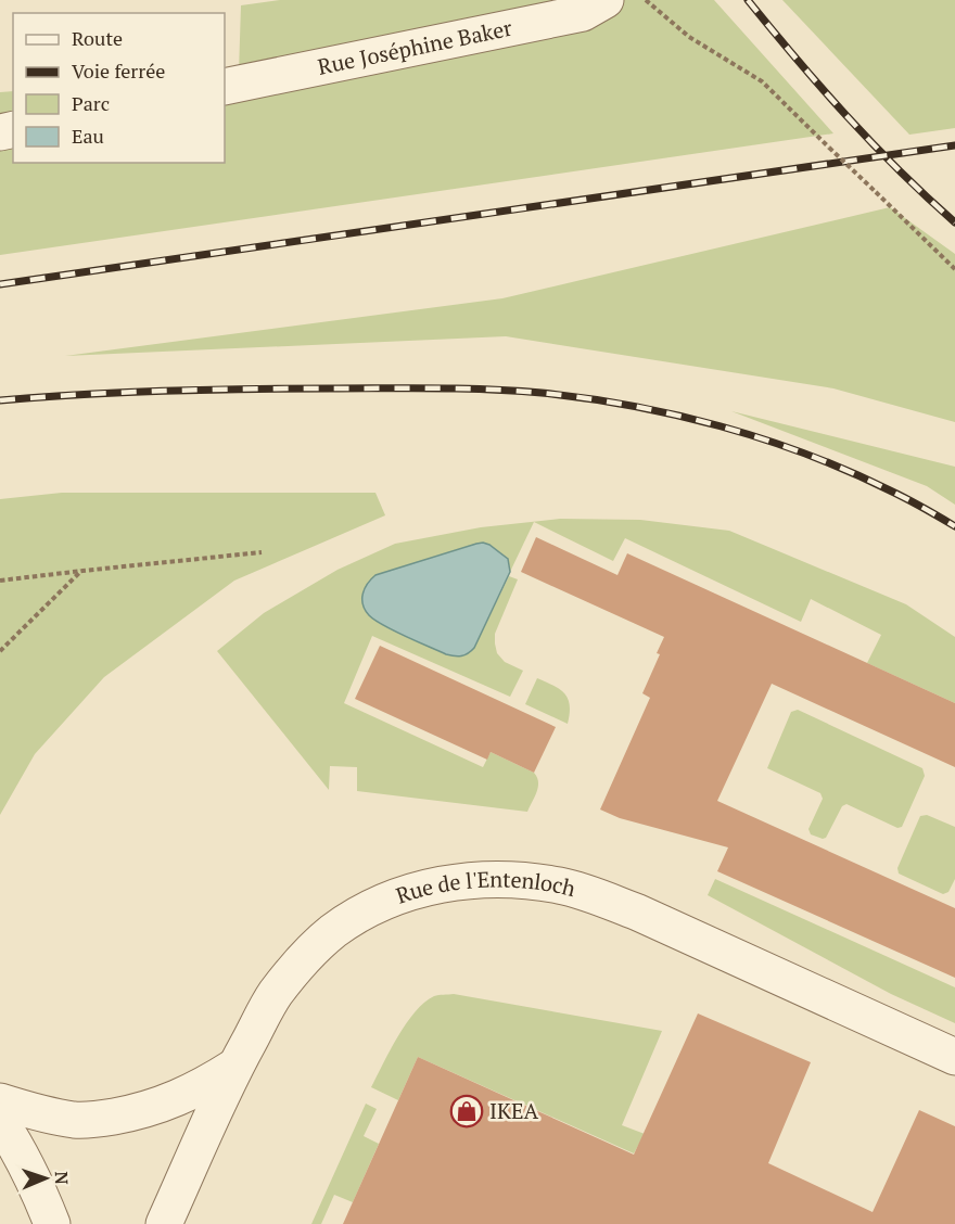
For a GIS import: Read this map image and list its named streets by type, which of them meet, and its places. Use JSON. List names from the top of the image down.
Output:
{
  "streets": {
    "street": ["Rue Joséphine Baker", "Rue de l'Entenloch"]
  },
  "places": {
    "shop": ["IKEA"]
  },
  "legend": [
    "Route",
    "Voie ferrée",
    "Parc",
    "Eau"
  ],
  "north": "right"
}
